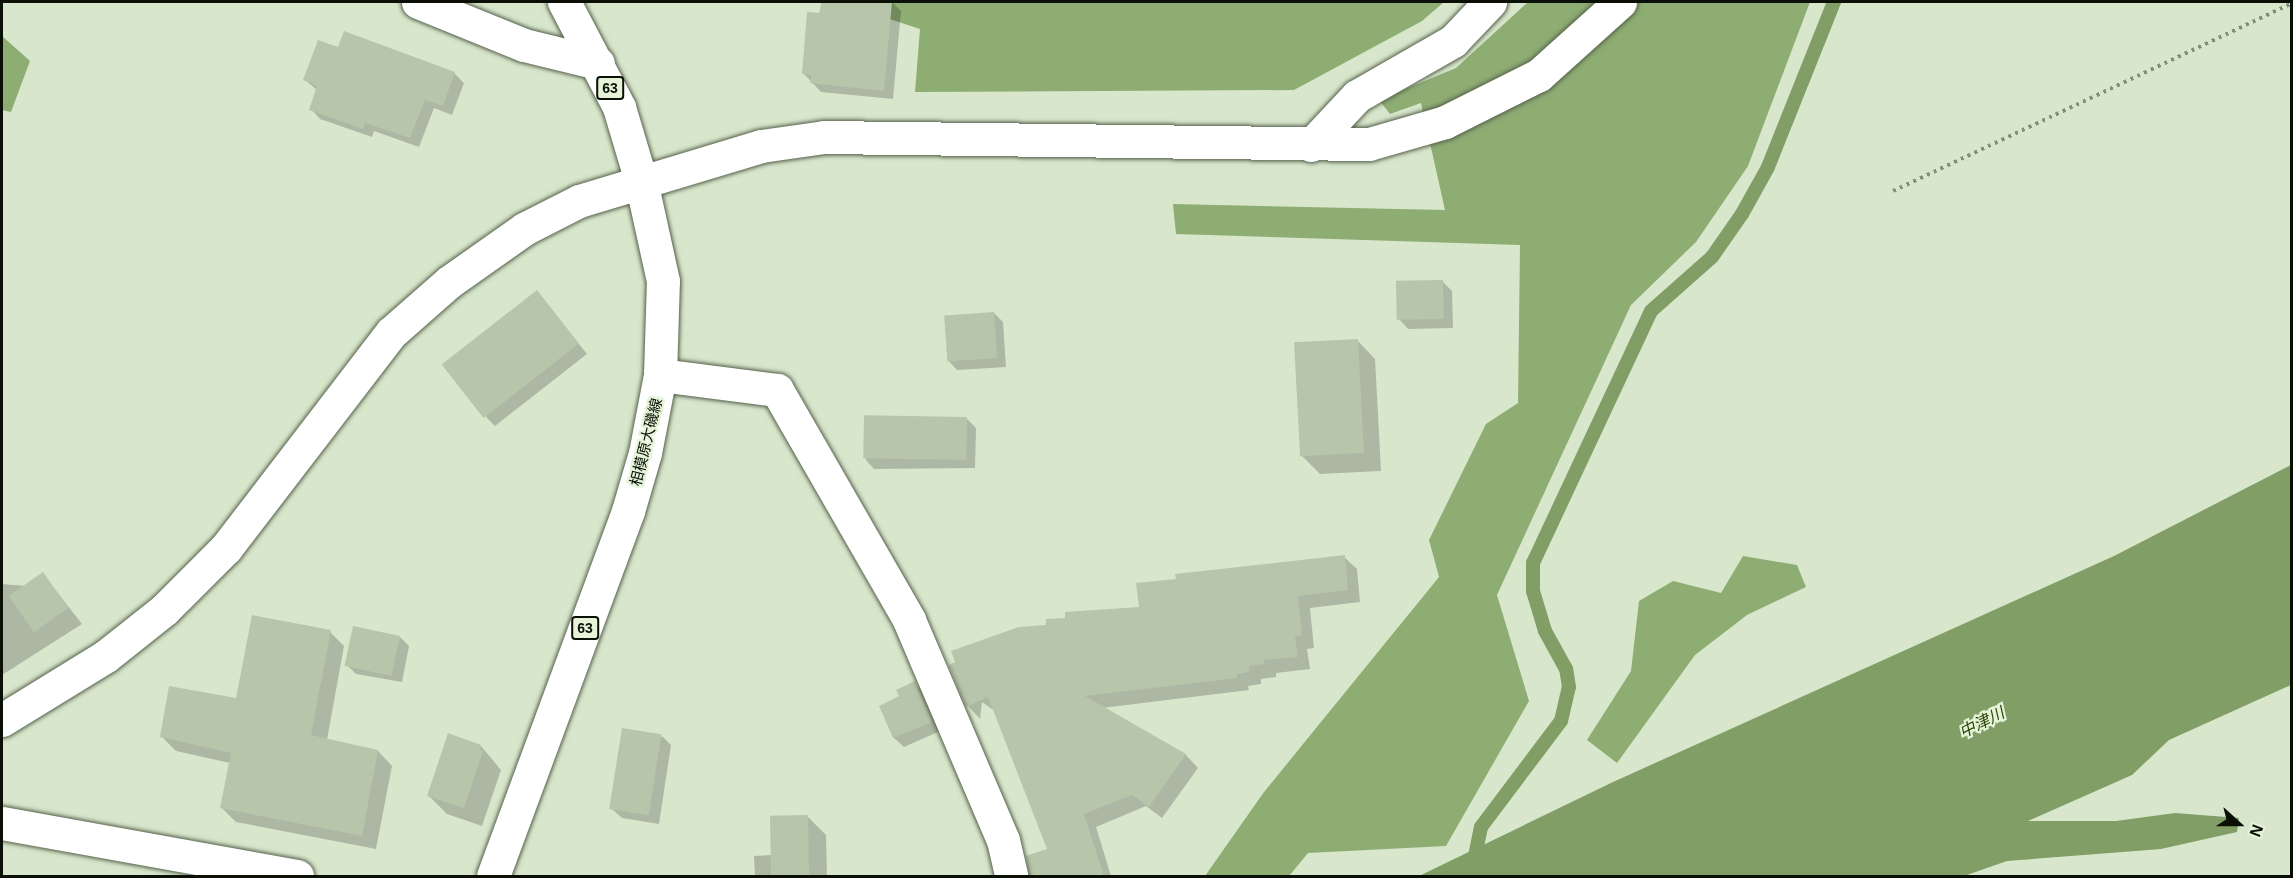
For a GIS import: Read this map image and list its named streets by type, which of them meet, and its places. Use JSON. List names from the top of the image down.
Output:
{
  "streets": {
    "street": ["63", "相模原大磯線"]
  },
  "water": ["中津川"],
  "north": "right"
}
